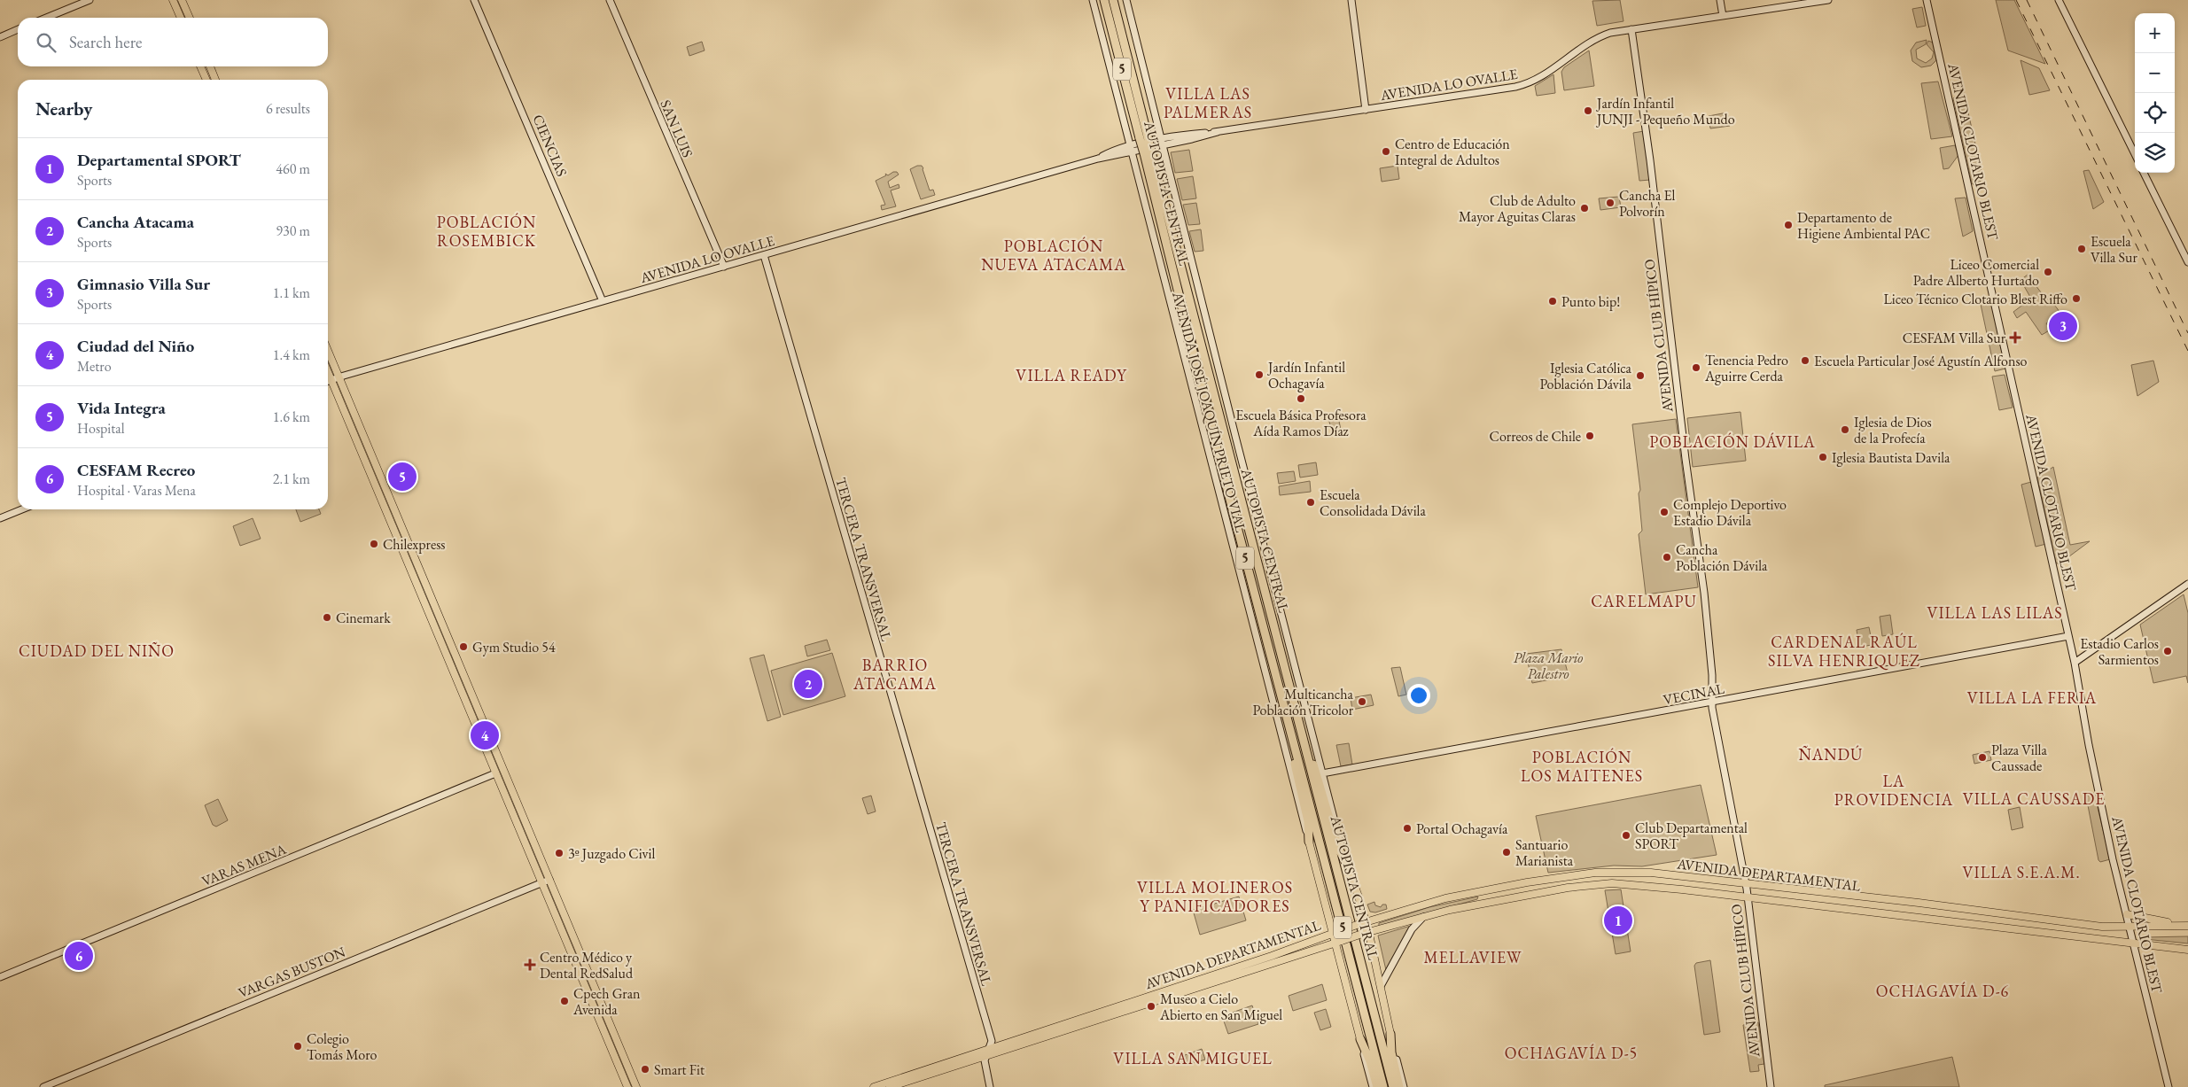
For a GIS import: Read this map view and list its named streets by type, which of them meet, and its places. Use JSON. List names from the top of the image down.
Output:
{
  "streets": {
    "highway": ["5", "AUTOPISTA CENTRAL"],
    "main road": [
      "AVENIDA LO OVALLE",
      "SAN LUIS",
      "CIENCIAS",
      "AVENIDA CLOTARIO BLEST",
      "AVENIDA CLUB HÍPICO",
      "AVENIDA JOSÉ JOAQUÍN PRIETO VIAL",
      "TERCERA TRANSVERSAL",
      "VECINAL",
      "VARAS MENA",
      "AVENIDA DEPARTAMENTAL",
      "VARGAS BUSTON"
    ]
  },
  "crossings": [
    ["AVENIDA LO OVALLE", "SAN LUIS"],
    ["AVENIDA LO OVALLE", "CIENCIAS"],
    ["AVENIDA LO OVALLE", "AVENIDA CLUB HÍPICO"],
    ["AVENIDA LO OVALLE", "AVENIDA JOSÉ JOAQUÍN PRIETO VIAL"],
    ["AVENIDA LO OVALLE", "TERCERA TRANSVERSAL"],
    ["AVENIDA CLOTARIO BLEST", "VECINAL"],
    ["AVENIDA CLOTARIO BLEST", "AVENIDA DEPARTAMENTAL"],
    ["AVENIDA CLUB HÍPICO", "VECINAL"],
    ["AVENIDA CLUB HÍPICO", "AVENIDA DEPARTAMENTAL"],
    ["AVENIDA JOSÉ JOAQUÍN PRIETO VIAL", "VECINAL"],
    ["AVENIDA JOSÉ JOAQUÍN PRIETO VIAL", "AVENIDA DEPARTAMENTAL"],
    ["TERCERA TRANSVERSAL", "AVENIDA DEPARTAMENTAL"]
  ],
  "districts": [
    "VILLA LAS PALMERAS",
    "POBLACIÓN ROSEMBICK",
    "POBLACIÓN NUEVA ATACAMA",
    "VILLA READY",
    "POBLACIÓN DÁVILA",
    "CARELMAPU",
    "VILLA LAS LILAS",
    "CARDENAL RAÚL SILVA HENRIQUEZ",
    "CIUDAD DEL NIÑO",
    "BARRIO ATACAMA",
    "VILLA LA FERIA",
    "ÑANDÚ",
    "POBLACIÓN LOS MAITENES",
    "LA PROVIDENCIA",
    "VILLA CAUSSADE",
    "VILLA S.E.A.M.",
    "VILLA MOLINEROS Y PANIFICADORES",
    "MELLAVIEW",
    "OCHAGAVÍA D-6",
    "OCHAGAVÍA D-5",
    "VILLA SAN MIGUEL"
  ],
  "parks": ["Plaza Mario Palestro"],
  "places": {
    "other": [
      "Jardín Infantil JUNJI - Pequeño Mundo",
      "Centro de Educación Integral de Adultos",
      "Cancha El Polvorín",
      "Club de Adulto Mayor Aguitas Claras",
      "Departamento de Higiene Ambiental PAC",
      "Escuela Villa Sur",
      "Liceo Comercial Padre Alberto Hurtado",
      "Liceo Técnico Clotario Blest Riffo",
      "Punto bip!",
      "Escuela Particular José Agustín Alfonso",
      "Tenencia Pedro Aguirre Cerda",
      "Jardín Infantil Ochagavía",
      "Iglesia Católica Población Dávila",
      "Escuela Básica Profesora Aída Ramos Díaz",
      "Iglesia de Dios de la Profecía",
      "Correos de Chile",
      "Iglesia Bautista Davila",
      "Escuela Consolidada Dávila",
      "Complejo Deportivo Estadio Dávila",
      "Chilexpress",
      "Cancha Población Dávila",
      "Cinemark",
      "Gym Studio 54",
      "Estadio Carlos Sarmientos",
      "Multicancha Población Tricolor",
      "Plaza Villa Caussade",
      "Portal Ochagavía",
      "Club Departamental SPORT",
      "Santuario Marianista",
      "3º Juzgado Civil",
      "Cpech Gran Avenida",
      "Museo a Cielo Abierto en San Miguel",
      "Colegio Tomás Moro",
      "Smart Fit"
    ],
    "health": ["CESFAM Villa Sur", "Centro Médico y Dental RedSalud"]
  },
  "page": {
    "map_buttons": ["+", "−"],
    "search": "Search here",
    "heading": ["Nearby", "6 results"],
    "list": [
      {
        "mark": "1",
        "name": "Departamental SPORT",
        "note": "Sports",
        "value": "460 m"
      },
      {
        "mark": "2",
        "name": "Cancha Atacama",
        "note": "Sports",
        "value": "930 m"
      },
      {
        "mark": "3",
        "name": "Gimnasio Villa Sur",
        "note": "Sports",
        "value": "1.1 km"
      },
      {
        "mark": "4",
        "name": "Ciudad del Niño",
        "note": "Metro",
        "value": "1.4 km"
      },
      {
        "mark": "5",
        "name": "Vida Integra",
        "note": "Hospital",
        "value": "1.6 km"
      },
      {
        "mark": "6",
        "name": "CESFAM Recreo",
        "note": "Hospital · Varas Mena",
        "value": "2.1 km"
      }
    ],
    "pins": [
      "3",
      "5",
      "2",
      "4",
      "1",
      "6"
    ]
  }
}
